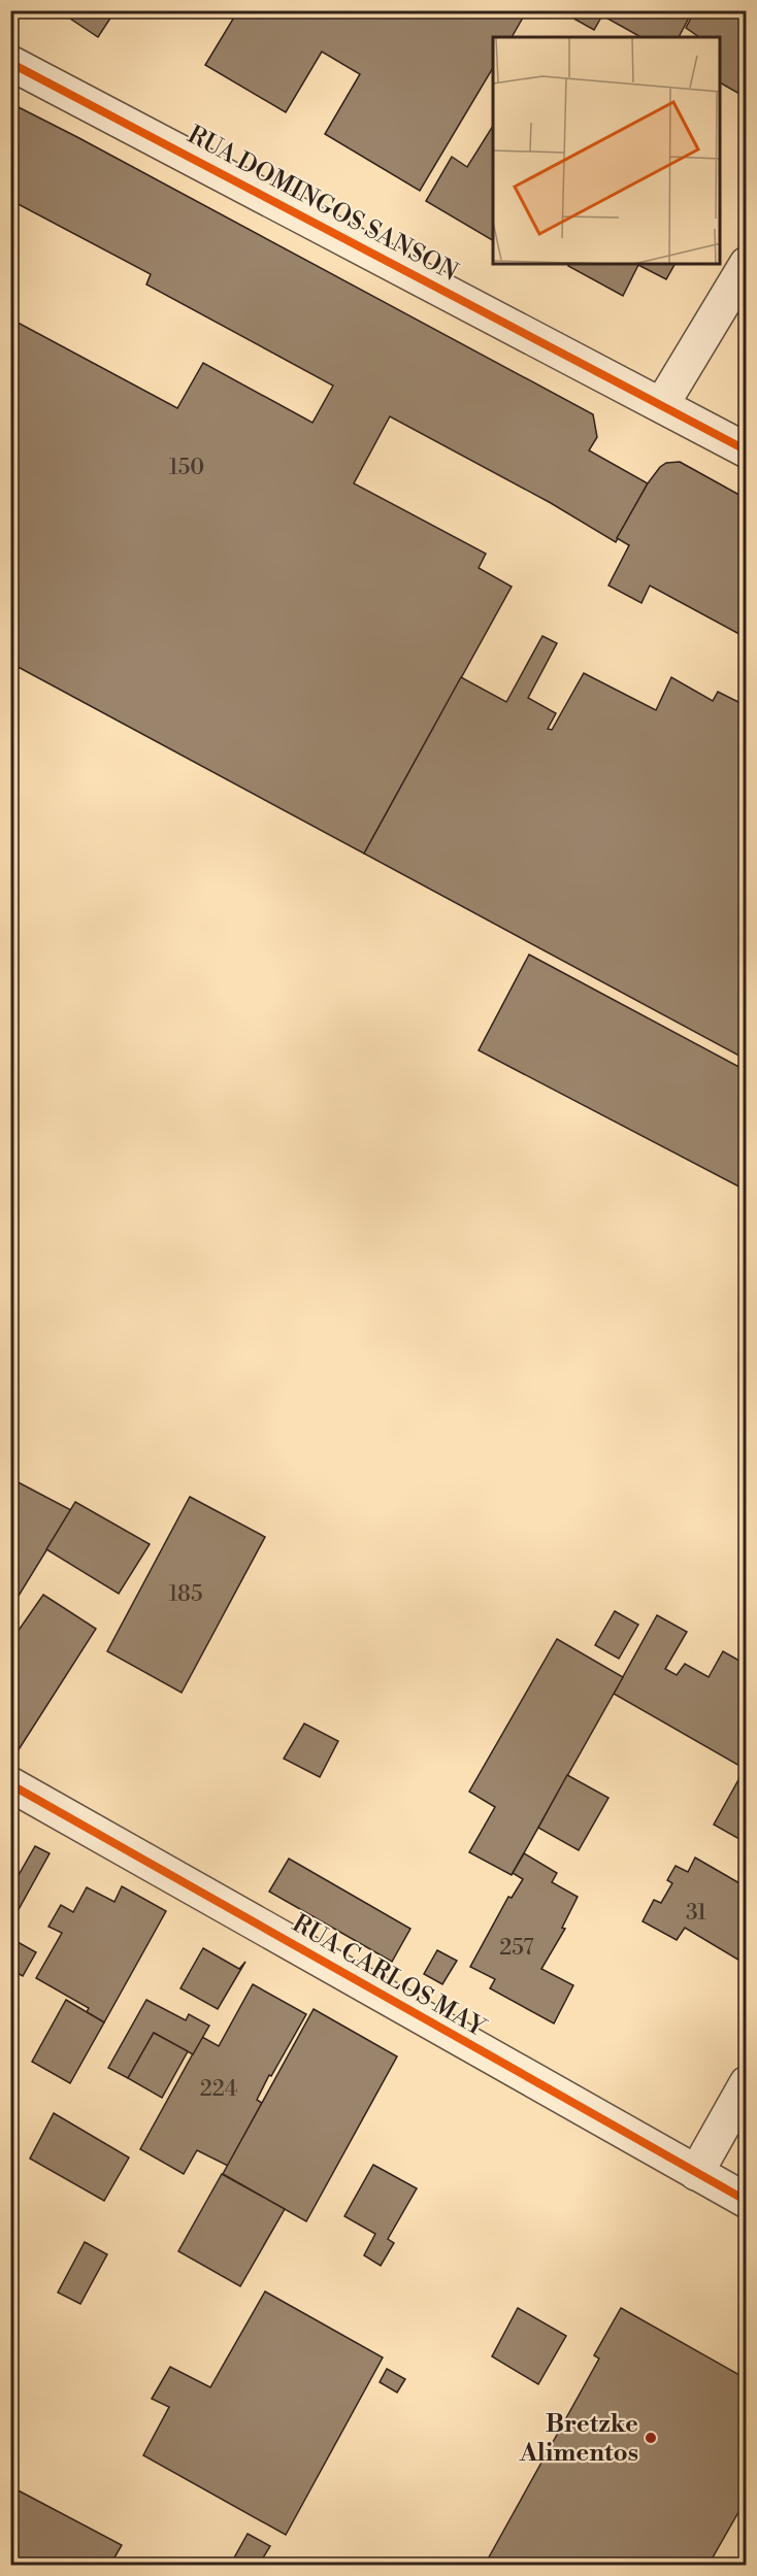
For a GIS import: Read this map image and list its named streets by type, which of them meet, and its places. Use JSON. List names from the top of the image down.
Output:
{
  "streets": {
    "street": ["RUA DOMINGOS SANSON", "RUA CARLOS MAY"]
  },
  "places": ["Bretzke Alimentos"],
  "house_numbers": [
    "150",
    "185",
    "31",
    "257",
    "224"
  ]
}
